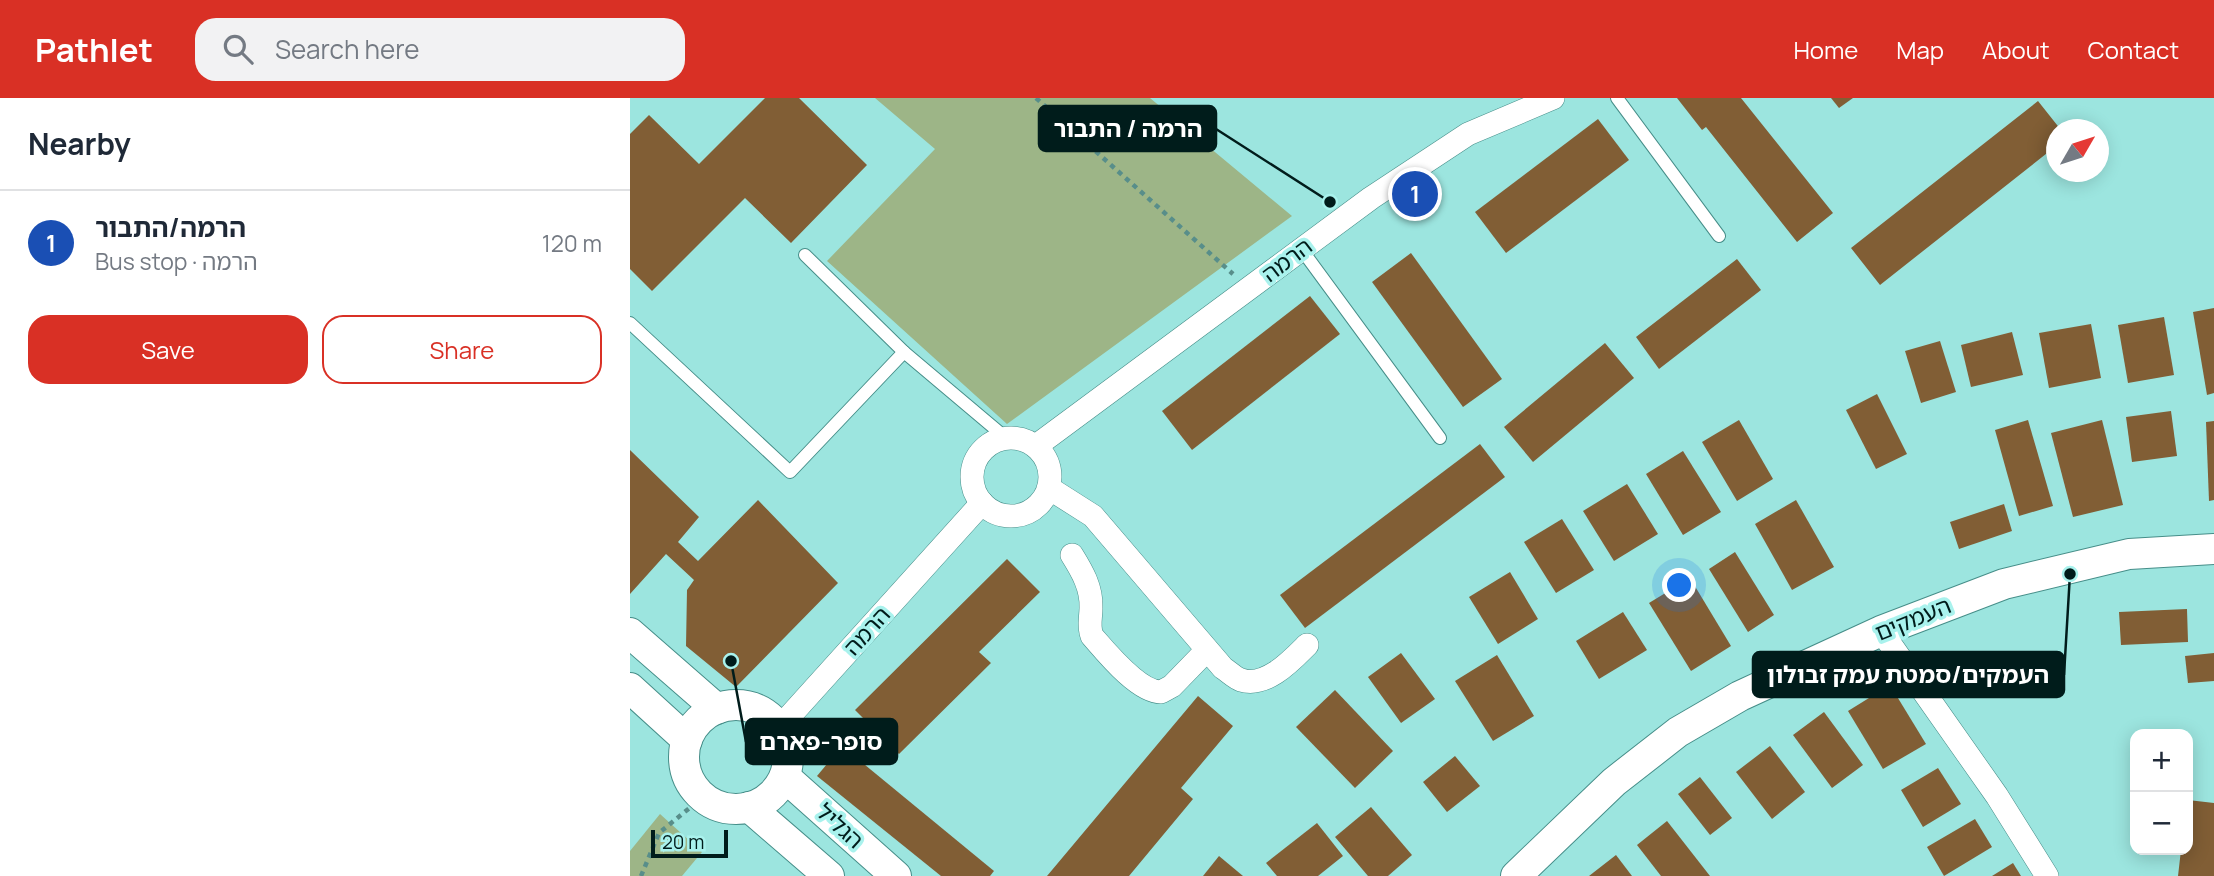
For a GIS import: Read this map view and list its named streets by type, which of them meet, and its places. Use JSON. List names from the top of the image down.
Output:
{
  "streets": {
    "street": ["הרמה", "העמקים", "הגליל"]
  },
  "crossings": [
    ["הרמה", "הגליל"]
  ],
  "places": ["הרמה / התבור", "העמקים/סמטת עמק זבולון", "סופר-פארם"],
  "scale_bar": "20 m",
  "north": "top right",
  "page": {
    "header": "Pathlet",
    "search": "Search here",
    "nav": [
      "Home",
      "Map",
      "About",
      "Contact"
    ],
    "heading": "Nearby",
    "pins": "1",
    "list": [
      {
        "mark": "1",
        "name": "הרמה/התבור",
        "note": "Bus stop · הרמה",
        "value": "120 m"
      }
    ],
    "buttons": ["Save", "Share"],
    "map_buttons": ["+", "−"],
    "scale": "20 m"
  }
}
